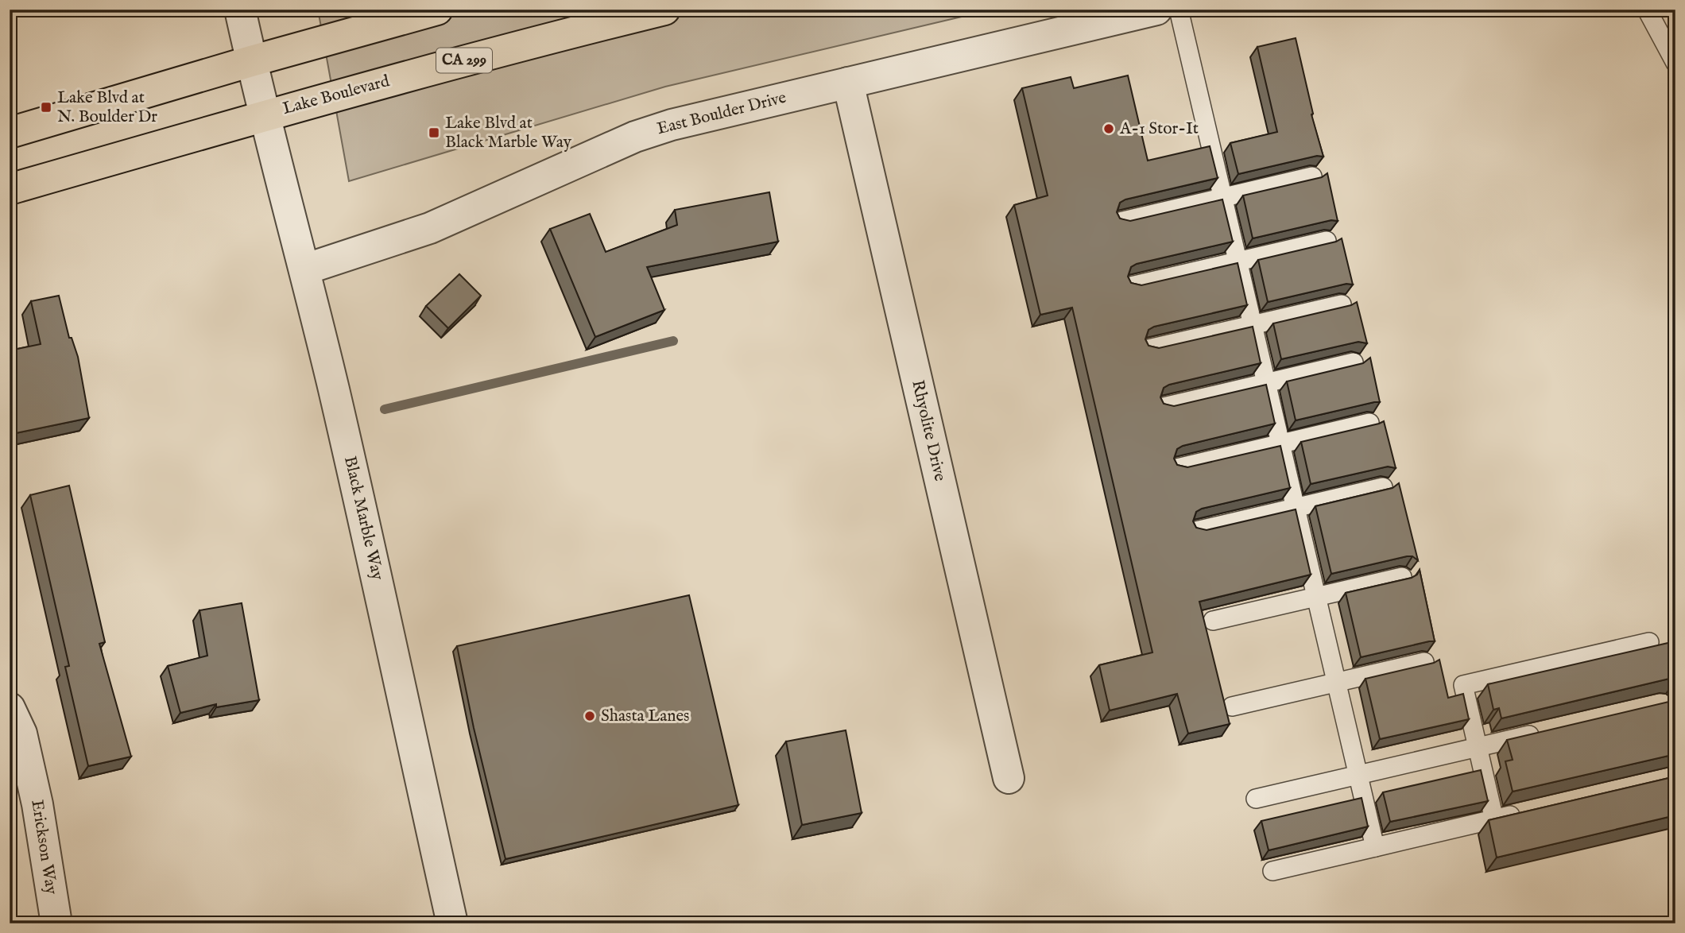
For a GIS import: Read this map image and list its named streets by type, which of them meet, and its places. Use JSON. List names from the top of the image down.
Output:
{
  "streets": {
    "main road": ["CA 299", "Lake Boulevard"],
    "street": [
      "East Boulder Drive",
      "Rhyolite Drive",
      "Black Marble Way",
      "Erickson Way"
    ]
  },
  "crossings": [
    ["Lake Boulevard", "Black Marble Way"],
    ["East Boulder Drive", "Rhyolite Drive"],
    ["East Boulder Drive", "Black Marble Way"]
  ],
  "places": {
    "transit": ["Lake Blvd at N. Boulder Dr", "Lake Blvd at Black Marble Way"],
    "other": ["A-1 Stor-It", "Shasta Lanes"]
  }
}
